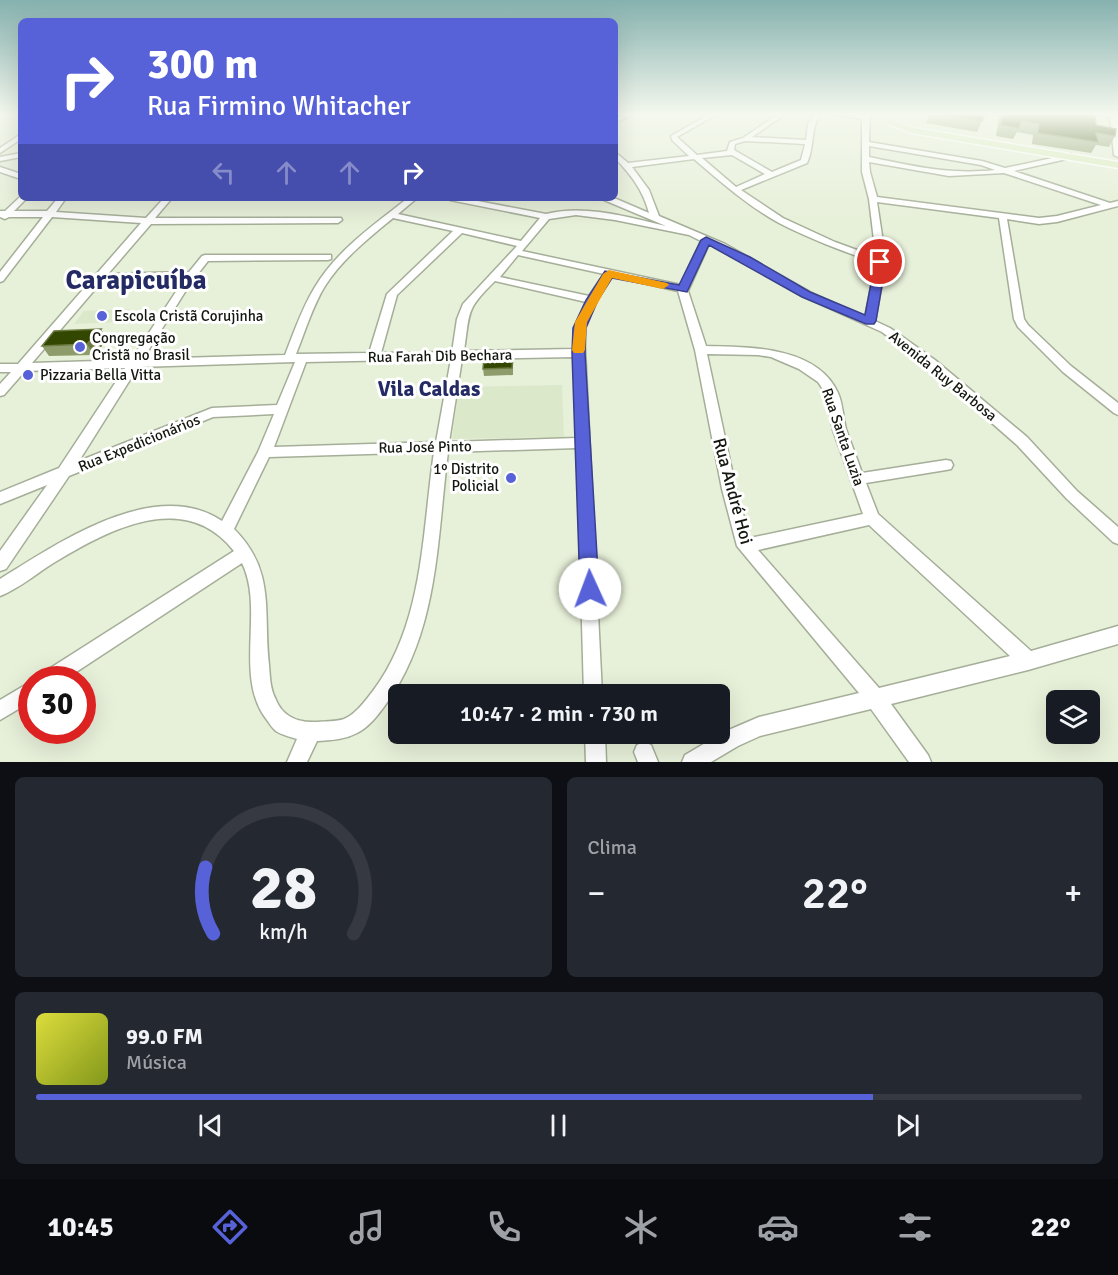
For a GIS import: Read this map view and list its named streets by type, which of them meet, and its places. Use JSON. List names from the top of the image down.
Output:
{
  "streets": {
    "street": [
      "Rua Farah Dib Bechara",
      "Avenida Ruy Barbosa",
      "Rua Santa Luzia",
      "Rua Expedicionários",
      "Rua José Pinto",
      "Rua André Hoi"
    ]
  },
  "crossings": [
    ["Rua Santa Luzia", "Rua André Hoi"]
  ],
  "districts": ["Carapicuíba", "Vila Caldas"],
  "places": [
    "Escola Cristã Corujinha",
    "Congregação Cristã no Brasil",
    "Pizzaria Bella Vitta",
    "1º Distrito Policial"
  ],
  "page": {
    "turn": ["300 m", "Rua Firmino Whitacher"],
    "limit": "30",
    "trip": "10:47 · 2 min · 730 m",
    "tile": "Clima",
    "heat": ["−", "22°", "+"],
    "song": ["99.0 FM", "Música"],
    "tabs": ["10:45", "22°"],
    "gauge": ["28", "km/h"]
  }
}
